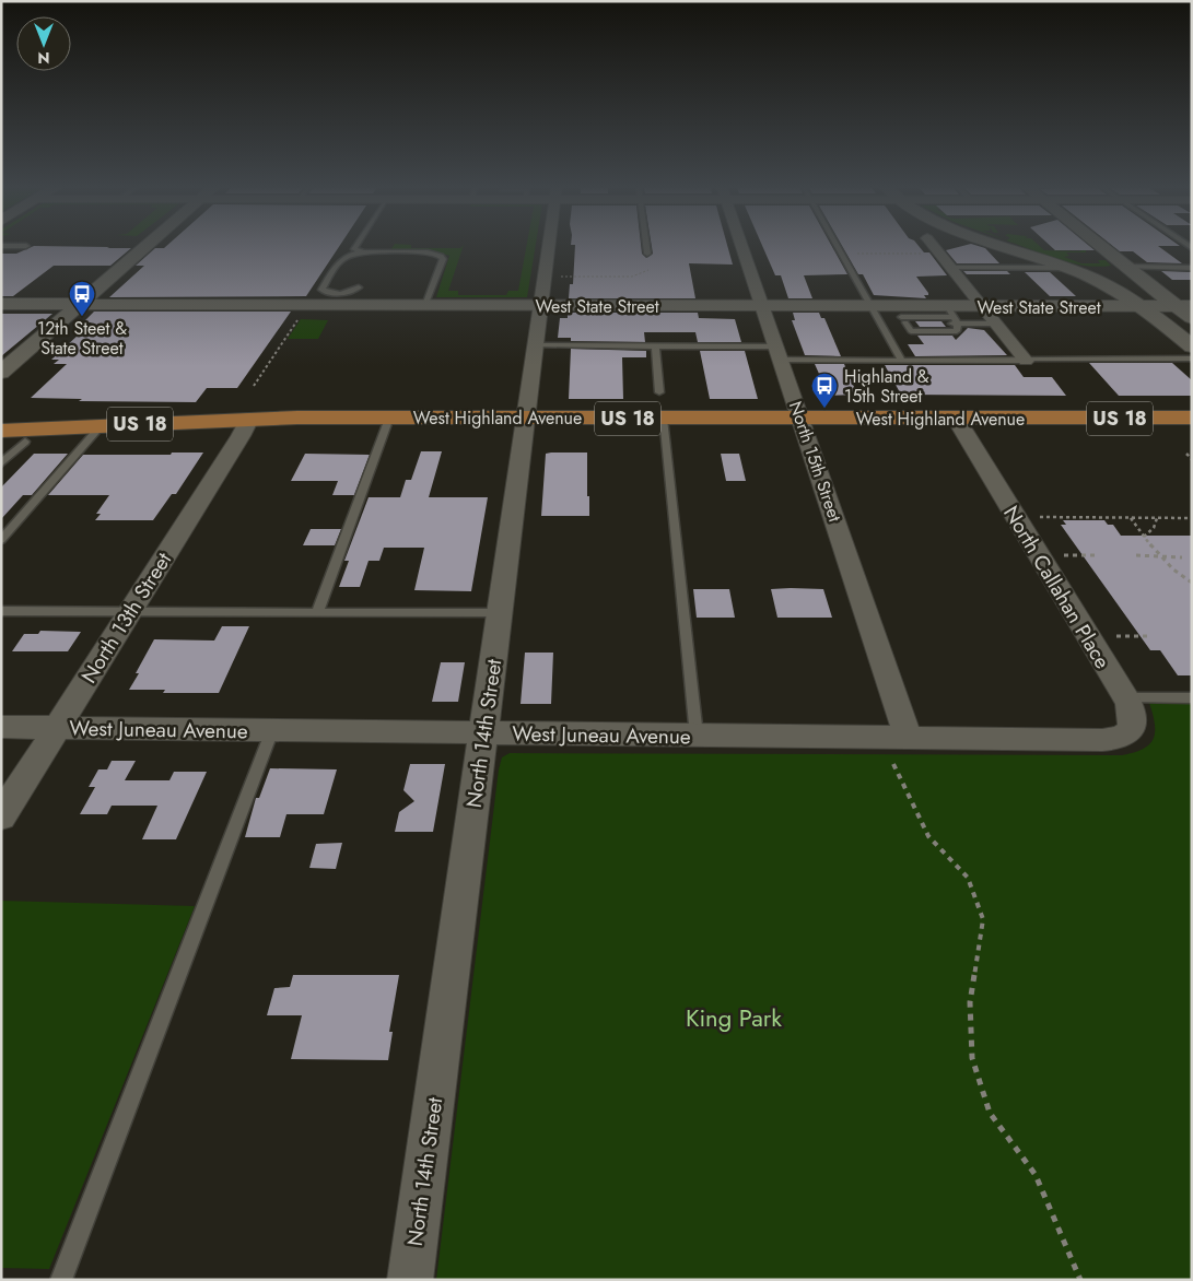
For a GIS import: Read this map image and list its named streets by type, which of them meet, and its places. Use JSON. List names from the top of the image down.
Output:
{
  "streets": {
    "main road": ["West Highland Avenue", "US 18"],
    "street": [
      "West State Street",
      "North 15th Street",
      "North Callahan Place",
      "North 13th Street",
      "West Juneau Avenue",
      "North 14th Street"
    ]
  },
  "crossings": [
    ["West State Street", "North 15th Street"],
    ["West State Street", "North 14th Street"],
    ["West Highland Avenue", "North 15th Street"],
    ["West Highland Avenue", "North Callahan Place"],
    ["West Highland Avenue", "North 13th Street"],
    ["West Highland Avenue", "North 14th Street"],
    ["North 15th Street", "West Juneau Avenue"],
    ["North Callahan Place", "West Juneau Avenue"],
    ["North 13th Street", "West Juneau Avenue"],
    ["West Juneau Avenue", "North 14th Street"]
  ],
  "parks": ["King Park"],
  "places": {
    "bus stop": ["12th Steet & State Street", "Highland & 15th Street"]
  },
  "north": "bottom"
}
